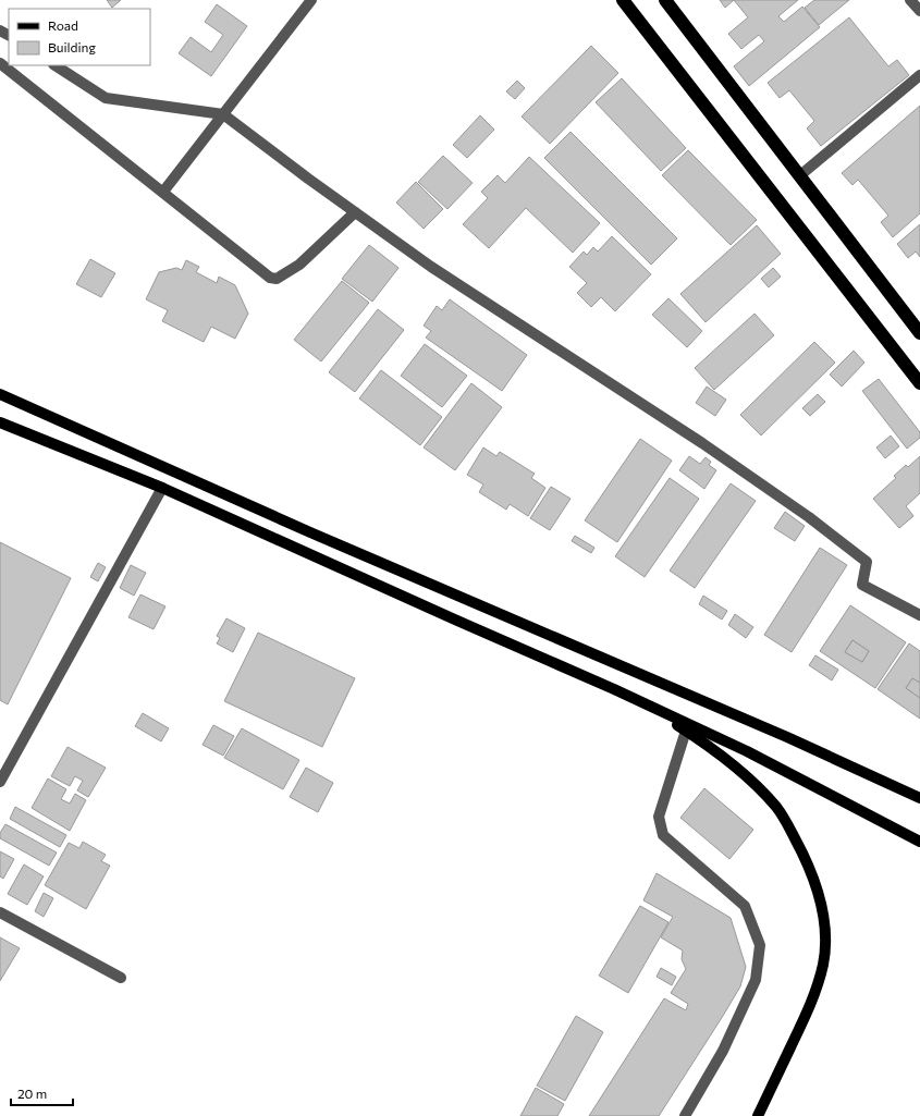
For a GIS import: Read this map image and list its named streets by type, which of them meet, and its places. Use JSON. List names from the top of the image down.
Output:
{
  "legend": ["Road", "Building"],
  "scale_bar": "20 m"
}
